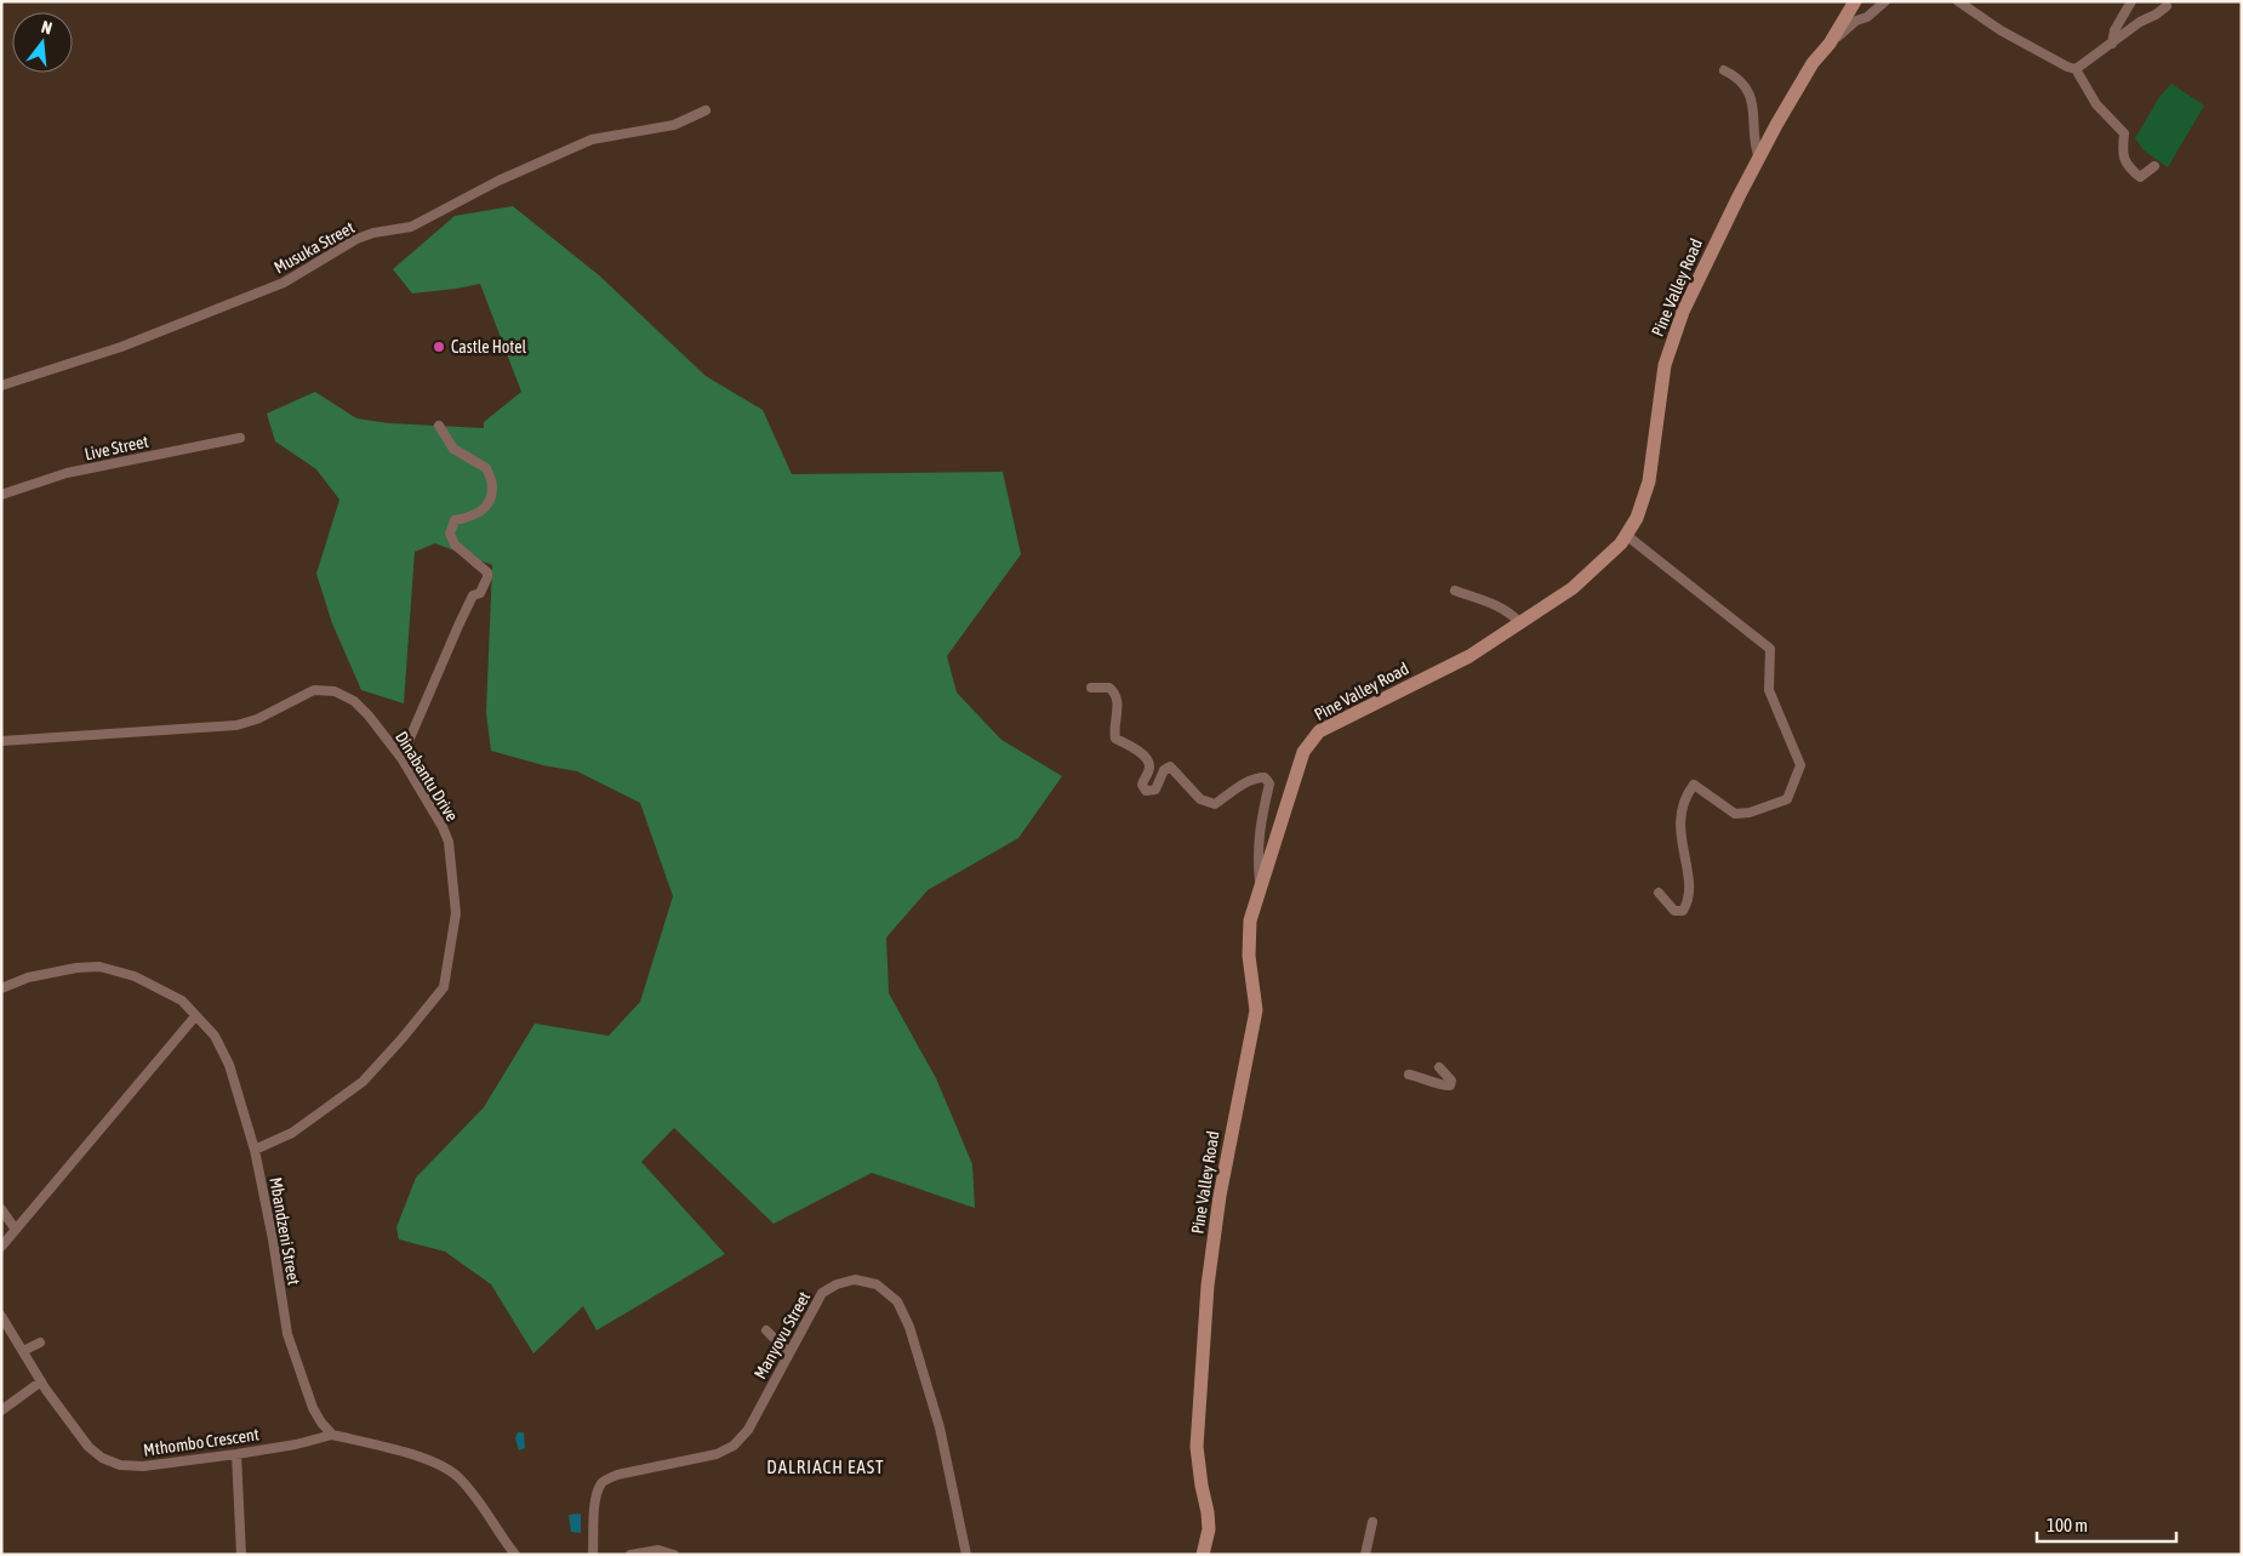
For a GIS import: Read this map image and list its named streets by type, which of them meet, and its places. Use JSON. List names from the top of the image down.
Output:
{
  "streets": {
    "main road": ["Pine Valley Road"],
    "street": [
      "Musuka Street",
      "Live Street",
      "Dinabantu Drive",
      "Mbandzeni Street",
      "Manyovu Street",
      "Mthombo Crescent"
    ]
  },
  "crossings": [
    ["Dinabantu Drive", "Mbandzeni Street"],
    ["Mbandzeni Street", "Mthombo Crescent"]
  ],
  "districts": ["DALRIACH EAST"],
  "places": ["Castle Hotel"],
  "scale_bar": "100 m",
  "north": "top"
}
